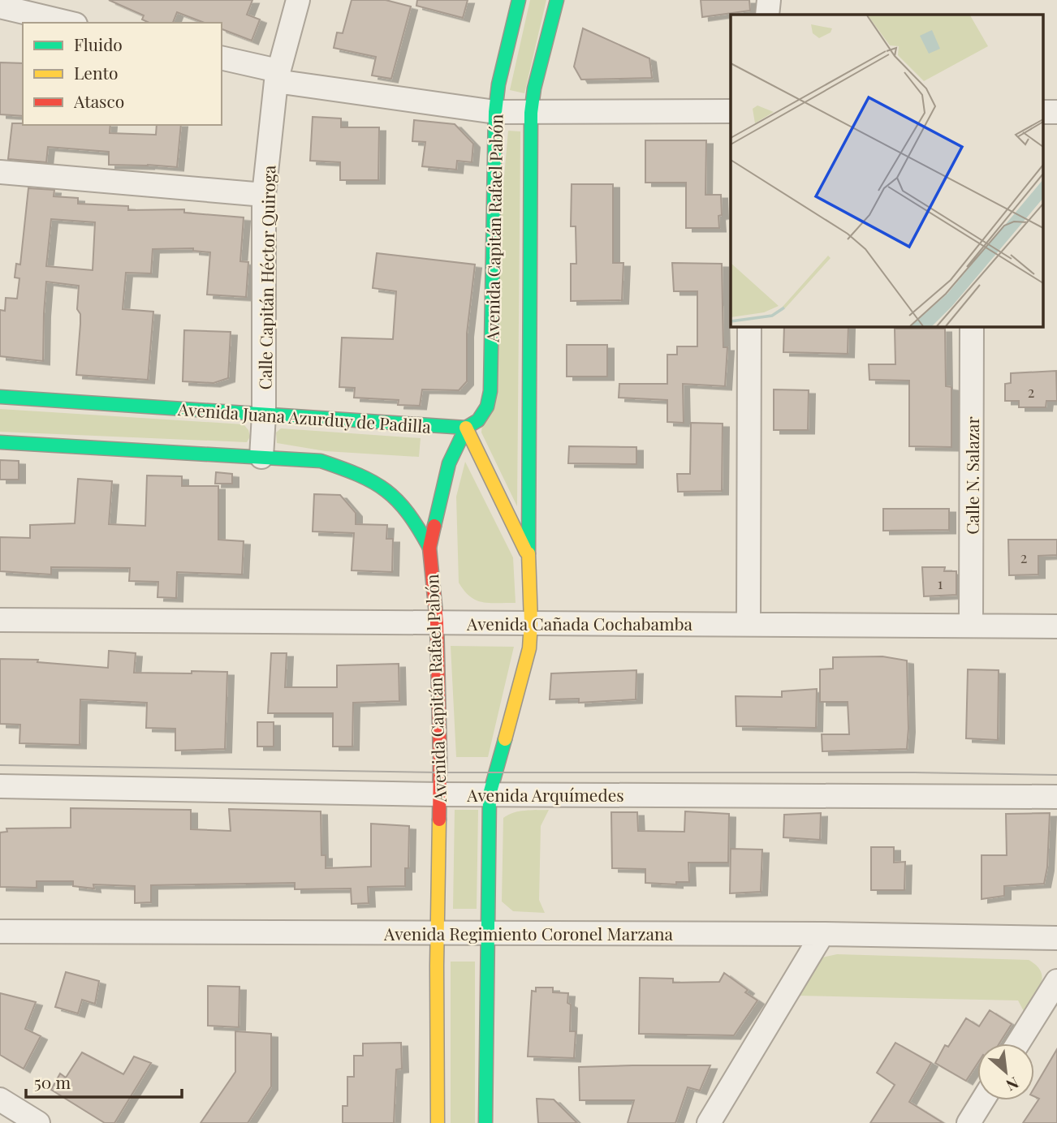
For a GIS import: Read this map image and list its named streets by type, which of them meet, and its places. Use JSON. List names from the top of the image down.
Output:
{
  "streets": {
    "main road": ["Avenida Capitán Rafael Pabón", "Avenida Juana Azurduy de Padilla"],
    "street": [
      "Calle Capitán Héctor Quiroga",
      "Calle N. Salazar",
      "Avenida Cañada Cochabamba",
      "Avenida Arquímedes",
      "Avenida Regimiento Coronel Marzana"
    ]
  },
  "crossings": [
    ["Avenida Capitán Rafael Pabón", "Avenida Juana Azurduy de Padilla"],
    ["Avenida Capitán Rafael Pabón", "Avenida Cañada Cochabamba"],
    ["Avenida Capitán Rafael Pabón", "Avenida Arquímedes"],
    ["Avenida Capitán Rafael Pabón", "Avenida Regimiento Coronel Marzana"],
    ["Calle Capitán Héctor Quiroga", "Avenida Juana Azurduy de Padilla"],
    ["Calle N. Salazar", "Avenida Cañada Cochabamba"]
  ],
  "house_numbers": ["2", "2", "1"],
  "legend": ["Fluido", "Lento", "Atasco"],
  "scale_bar": "50 m",
  "north": "bottom right"
}
